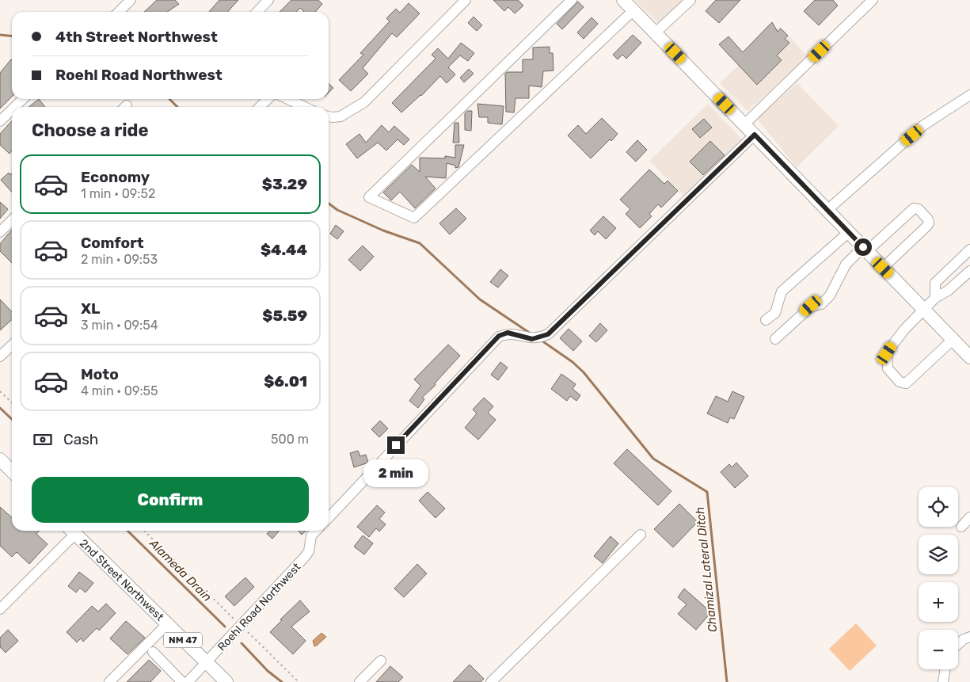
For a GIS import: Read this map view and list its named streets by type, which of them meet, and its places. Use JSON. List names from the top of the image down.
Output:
{
  "streets": {
    "main road": ["2nd Street Northwest", "NM 47"],
    "street": ["Roehl Road Northwest"]
  },
  "crossings": [
    ["2nd Street Northwest", "Roehl Road Northwest"]
  ],
  "water": ["Chamizal Lateral Ditch", "Alameda Drain"],
  "page": {
    "banner": ["4th Street Northwest", "Roehl Road Northwest"],
    "heading": "Choose a ride",
    "list": [
      {
        "name": "Economy",
        "note": "1 min · 09:52",
        "value": "$3.29"
      },
      {
        "name": "Comfort",
        "note": "2 min · 09:53",
        "value": "$4.44"
      },
      {
        "name": "XL",
        "note": "3 min · 09:54",
        "value": "$5.59"
      },
      {
        "name": "Moto",
        "note": "4 min · 09:55",
        "value": "$6.01"
      }
    ],
    "pay": ["Cash", "500 m"],
    "bubble": "2 min",
    "buttons": "Confirm",
    "map_buttons": ["+", "−"]
  }
}
